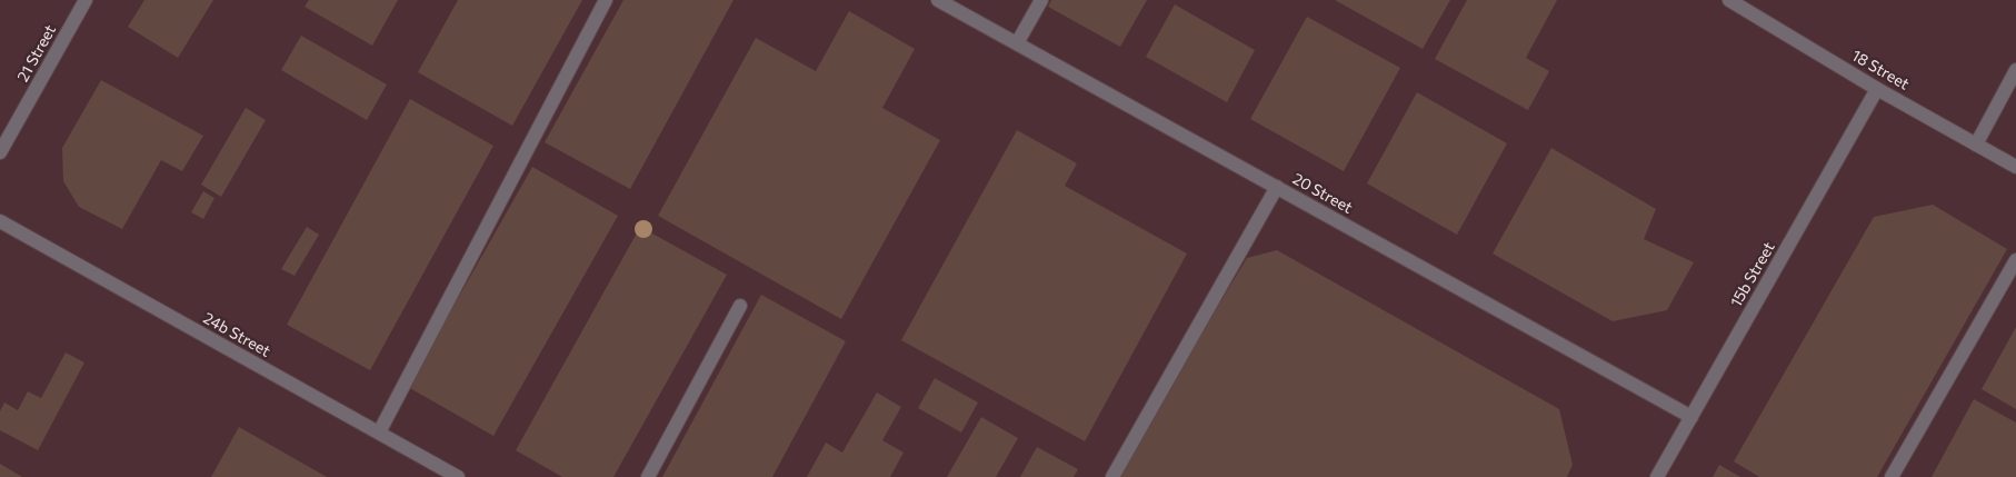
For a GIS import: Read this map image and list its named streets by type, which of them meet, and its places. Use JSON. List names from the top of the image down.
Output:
{
  "streets": {
    "street": [
      "21 Street",
      "18 Street",
      "20 Street",
      "15b Street",
      "24b Street"
    ]
  },
  "crossings": [
    ["18 Street", "15b Street"],
    ["20 Street", "15b Street"]
  ]
}
